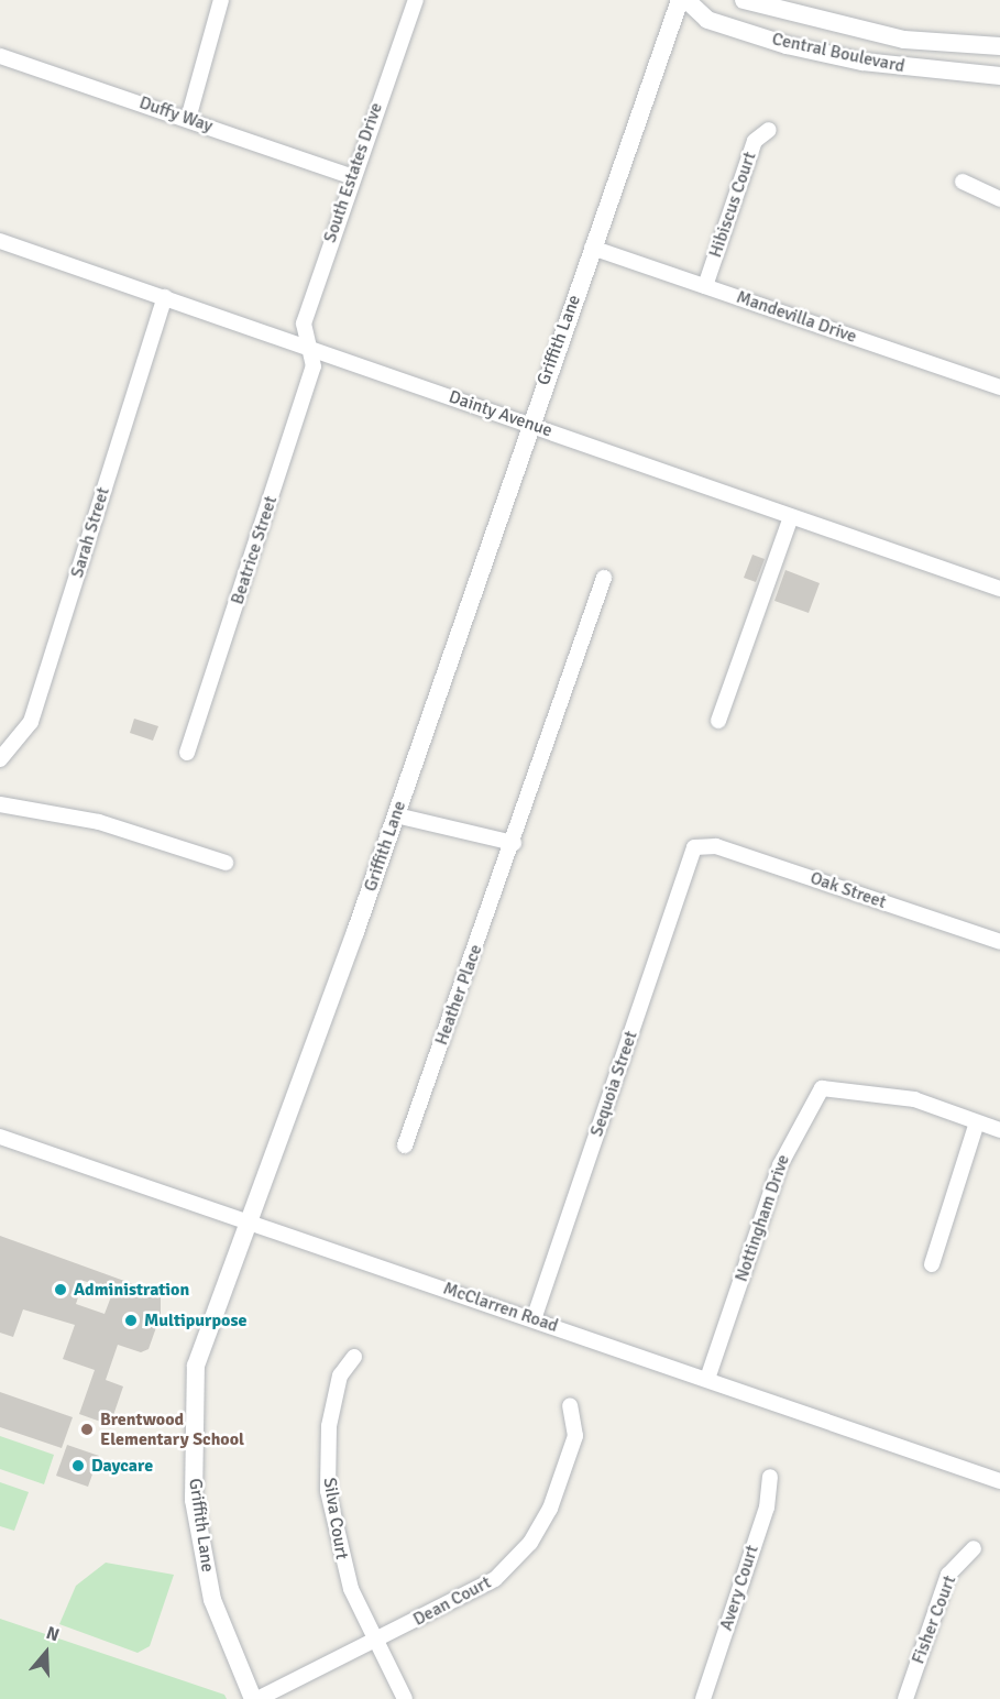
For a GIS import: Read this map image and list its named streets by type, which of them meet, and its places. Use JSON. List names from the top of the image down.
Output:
{
  "streets": {
    "street": [
      "Central Boulevard",
      "Duffy Way",
      "South Estates Drive",
      "Hibiscus Court",
      "Mandevilla Drive",
      "Griffith Lane",
      "Dainty Avenue",
      "Sarah Street",
      "Beatrice Street",
      "Oak Street",
      "Heather Place",
      "Sequoia Street",
      "Nottingham Drive",
      "McClarren Road",
      "Silva Court",
      "Avery Court",
      "Dean Court",
      "Fisher Court"
    ]
  },
  "crossings": [
    ["Duffy Way", "South Estates Drive"],
    ["South Estates Drive", "Dainty Avenue"],
    ["South Estates Drive", "Beatrice Street"],
    ["Hibiscus Court", "Mandevilla Drive"],
    ["Mandevilla Drive", "Griffith Lane"],
    ["Griffith Lane", "Dainty Avenue"],
    ["Griffith Lane", "McClarren Road"],
    ["Griffith Lane", "Dean Court"],
    ["Dainty Avenue", "Sarah Street"],
    ["Dainty Avenue", "Beatrice Street"],
    ["Oak Street", "Sequoia Street"],
    ["Sequoia Street", "McClarren Road"],
    ["Nottingham Drive", "McClarren Road"],
    ["Silva Court", "Dean Court"]
  ],
  "places": [
    "Administration",
    "Multipurpose",
    "Brentwood Elementary School",
    "Daycare"
  ],
  "north": "top"
}
